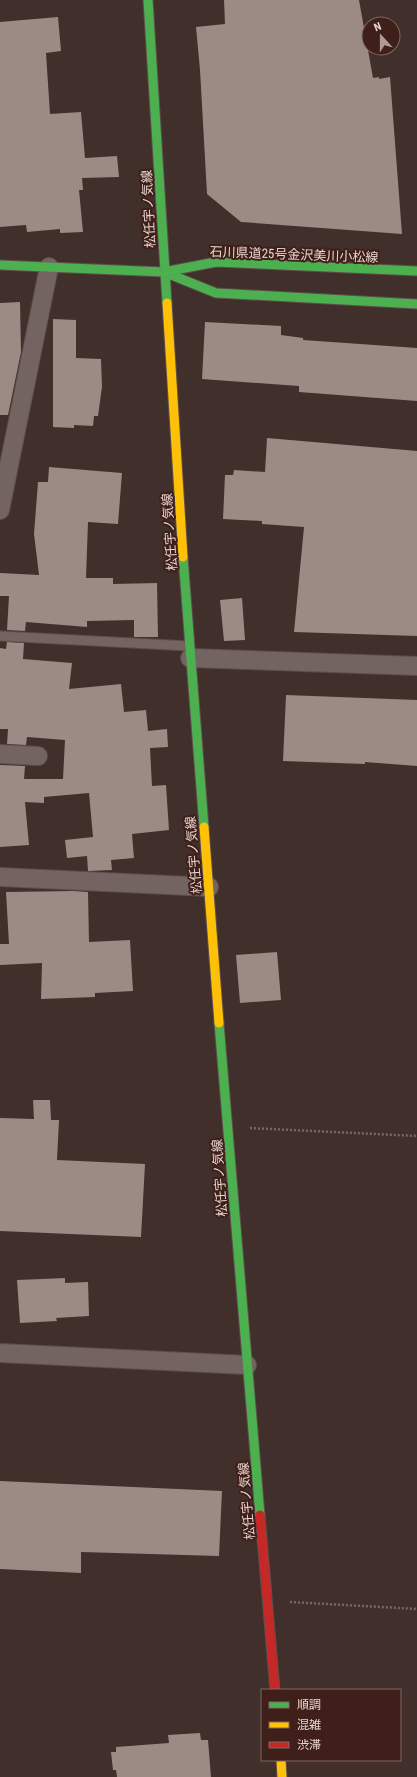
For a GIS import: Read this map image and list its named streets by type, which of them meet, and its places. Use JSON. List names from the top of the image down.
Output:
{
  "streets": {
    "main road": ["松任宇ノ気線", "石川県道25号金沢美川小松線"]
  },
  "crossings": [
    ["松任宇ノ気線", "石川県道25号金沢美川小松線"]
  ],
  "legend": ["順調", "混雑", "渋滞"],
  "north": "top"
}
